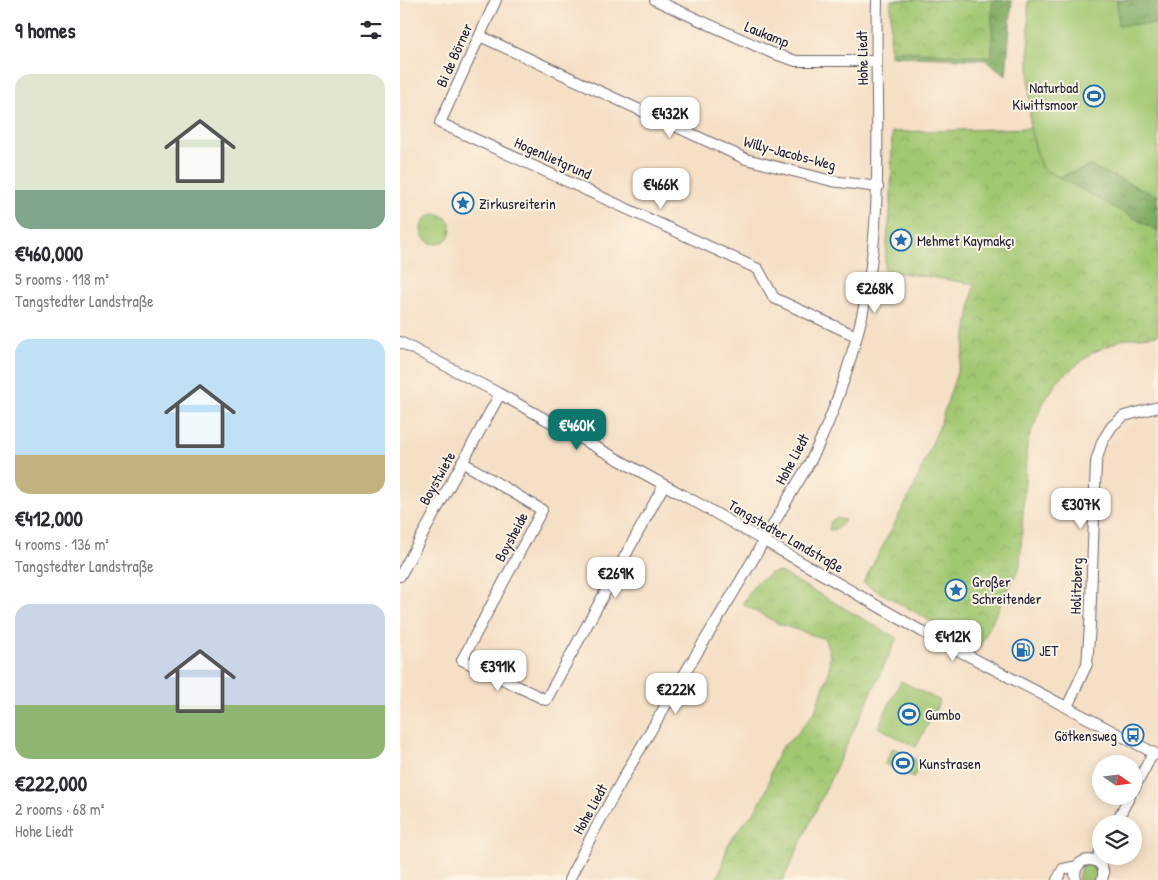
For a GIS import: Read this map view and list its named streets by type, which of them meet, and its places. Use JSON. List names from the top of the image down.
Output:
{
  "streets": {
    "street": [
      "Laukamp",
      "Bi de Börner",
      "Hohe Liedt",
      "Willy-Jacobs-Weg",
      "Hogenlietgrund",
      "Boystwiete",
      "Tangstedter Landstraße",
      "Boysheide",
      "Holitzberg"
    ]
  },
  "crossings": [
    ["Laukamp", "Hohe Liedt"],
    ["Bi de Börner", "Willy-Jacobs-Weg"],
    ["Bi de Börner", "Hogenlietgrund"],
    ["Hohe Liedt", "Willy-Jacobs-Weg"],
    ["Hohe Liedt", "Hogenlietgrund"],
    ["Hohe Liedt", "Tangstedter Landstraße"],
    ["Boystwiete", "Tangstedter Landstraße"],
    ["Boystwiete", "Boysheide"],
    ["Tangstedter Landstraße", "Boysheide"],
    ["Tangstedter Landstraße", "Holitzberg"]
  ],
  "places": {
    "sports": ["Naturbad Kiwittsmoor", "Gumbo", "Kunstrasen"],
    "place": ["Zirkusreiterin", "Mehmet Kaymakçı", "Großer Schreitender"],
    "fuel station": ["JET"],
    "bus stop": ["Götkensweg"]
  },
  "north": "right",
  "page": {
    "heading": "9 homes",
    "list": [
      {
        "name": "€460,000",
        "note": "5 rooms · 118 m² · Tangstedter Landstraße"
      },
      {
        "name": "€412,000",
        "note": "4 rooms · 136 m² · Tangstedter Landstraße"
      },
      {
        "name": "€222,000",
        "note": "2 rooms · 68 m² · Hohe Liedt"
      }
    ],
    "price": [
      "€432K",
      "€466K",
      "€268K",
      "€460K",
      "€307K",
      "€269K",
      "€412K",
      "€391K",
      "€222K"
    ]
  }
}
